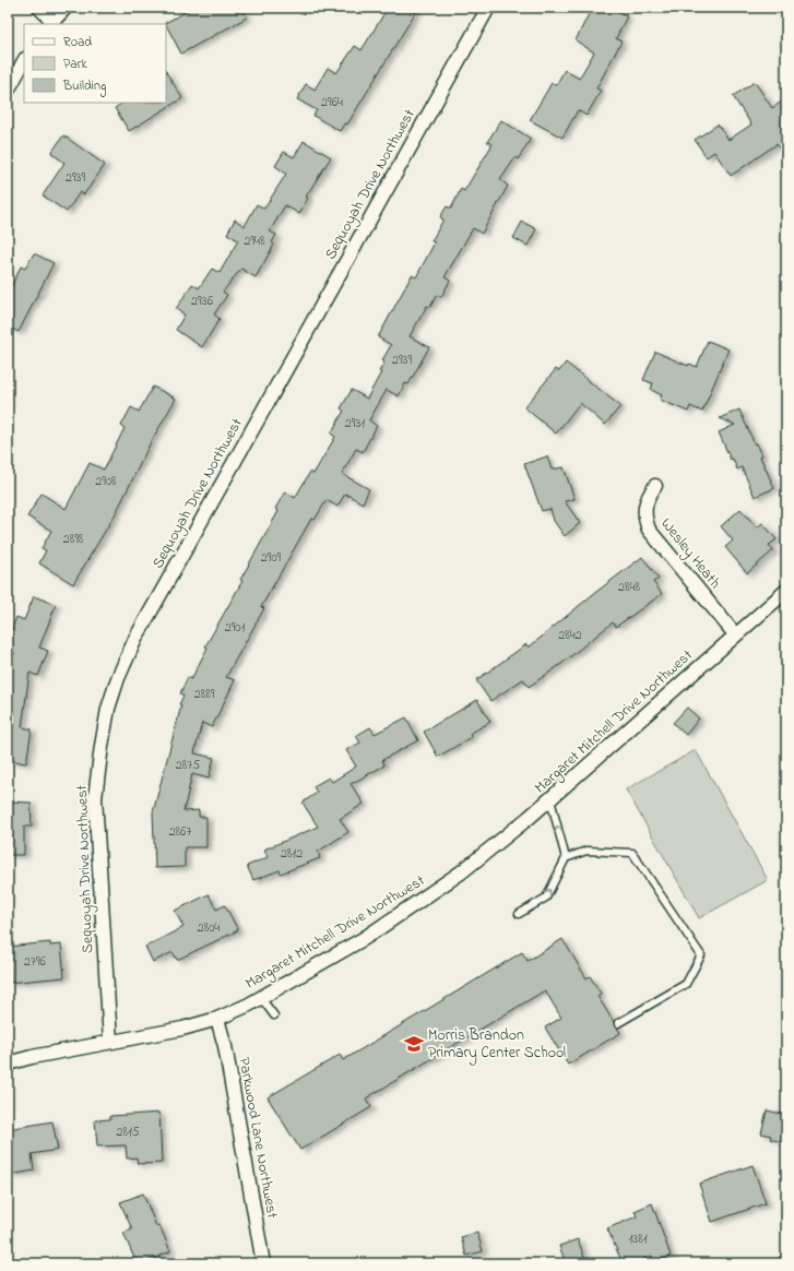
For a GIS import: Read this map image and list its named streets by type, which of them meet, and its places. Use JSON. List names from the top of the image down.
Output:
{
  "streets": {
    "street": [
      "Sequoyah Drive Northwest",
      "Wesley Heath",
      "Margaret Mitchell Drive Northwest",
      "Parkwood Lane Northwest"
    ]
  },
  "crossings": [
    ["Sequoyah Drive Northwest", "Margaret Mitchell Drive Northwest"],
    ["Wesley Heath", "Margaret Mitchell Drive Northwest"],
    ["Margaret Mitchell Drive Northwest", "Parkwood Lane Northwest"]
  ],
  "places": {
    "school or university": ["Morris Brandon Primary Center School"]
  },
  "house_numbers": [
    "2964",
    "2939",
    "2948",
    "2936",
    "2939",
    "2931",
    "2908",
    "2898",
    "2909",
    "2848",
    "2901",
    "2842",
    "2889",
    "2875",
    "2867",
    "2812",
    "2804",
    "2796",
    "2815",
    "1381"
  ],
  "legend": ["Road", "Park", "Building"]
}
